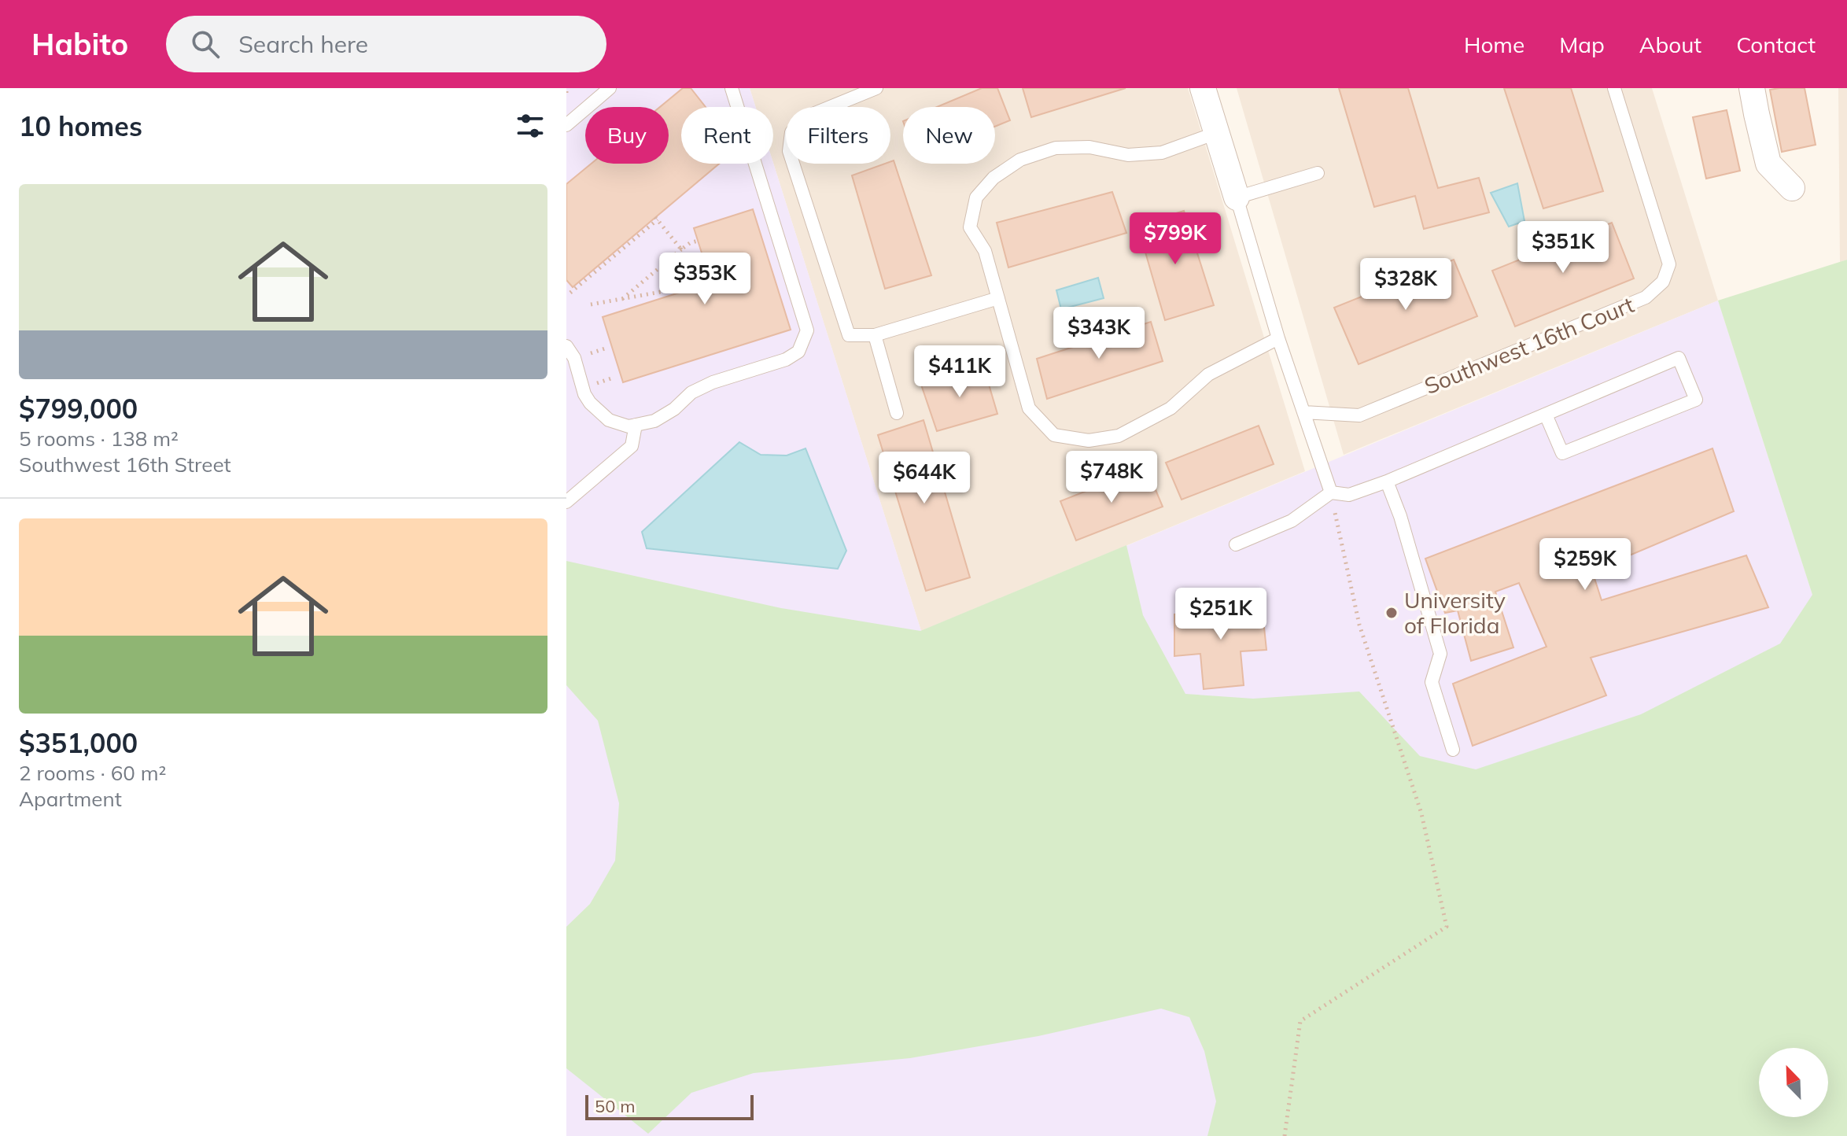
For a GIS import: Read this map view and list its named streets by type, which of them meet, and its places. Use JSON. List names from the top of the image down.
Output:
{
  "streets": {
    "lane": ["Southwest 16th Court"]
  },
  "places": ["University of Florida"],
  "scale_bar": "50 m",
  "north": "top left",
  "page": {
    "header": "Habito",
    "search": "Search here",
    "nav": [
      "Home",
      "Map",
      "About",
      "Contact"
    ],
    "heading": "10 homes",
    "chip": [
      "Buy",
      "Rent",
      "Filters",
      "New"
    ],
    "list": [
      {
        "name": "$799,000",
        "note": "5 rooms · 138 m² · Southwest 16th Street"
      },
      {
        "name": "$351,000",
        "note": "2 rooms · 60 m² · Apartment"
      }
    ],
    "price": [
      "$799K",
      "$351K",
      "$353K",
      "$328K",
      "$343K",
      "$411K",
      "$748K",
      "$644K",
      "$259K",
      "$251K"
    ],
    "scale": "50 m"
  }
}
